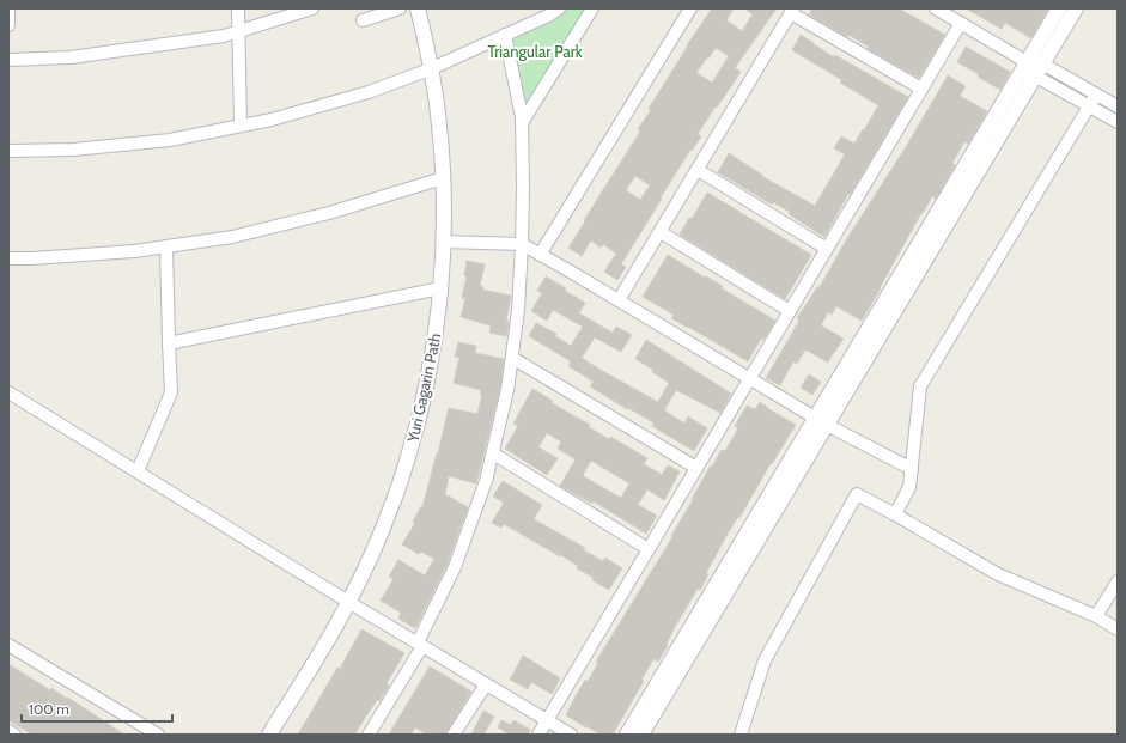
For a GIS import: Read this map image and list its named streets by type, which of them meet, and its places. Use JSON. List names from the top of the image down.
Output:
{
  "streets": {
    "street": ["Yuri Gagarin Path"]
  },
  "parks": ["Triangular Park"],
  "scale_bar": "100 m"
}
